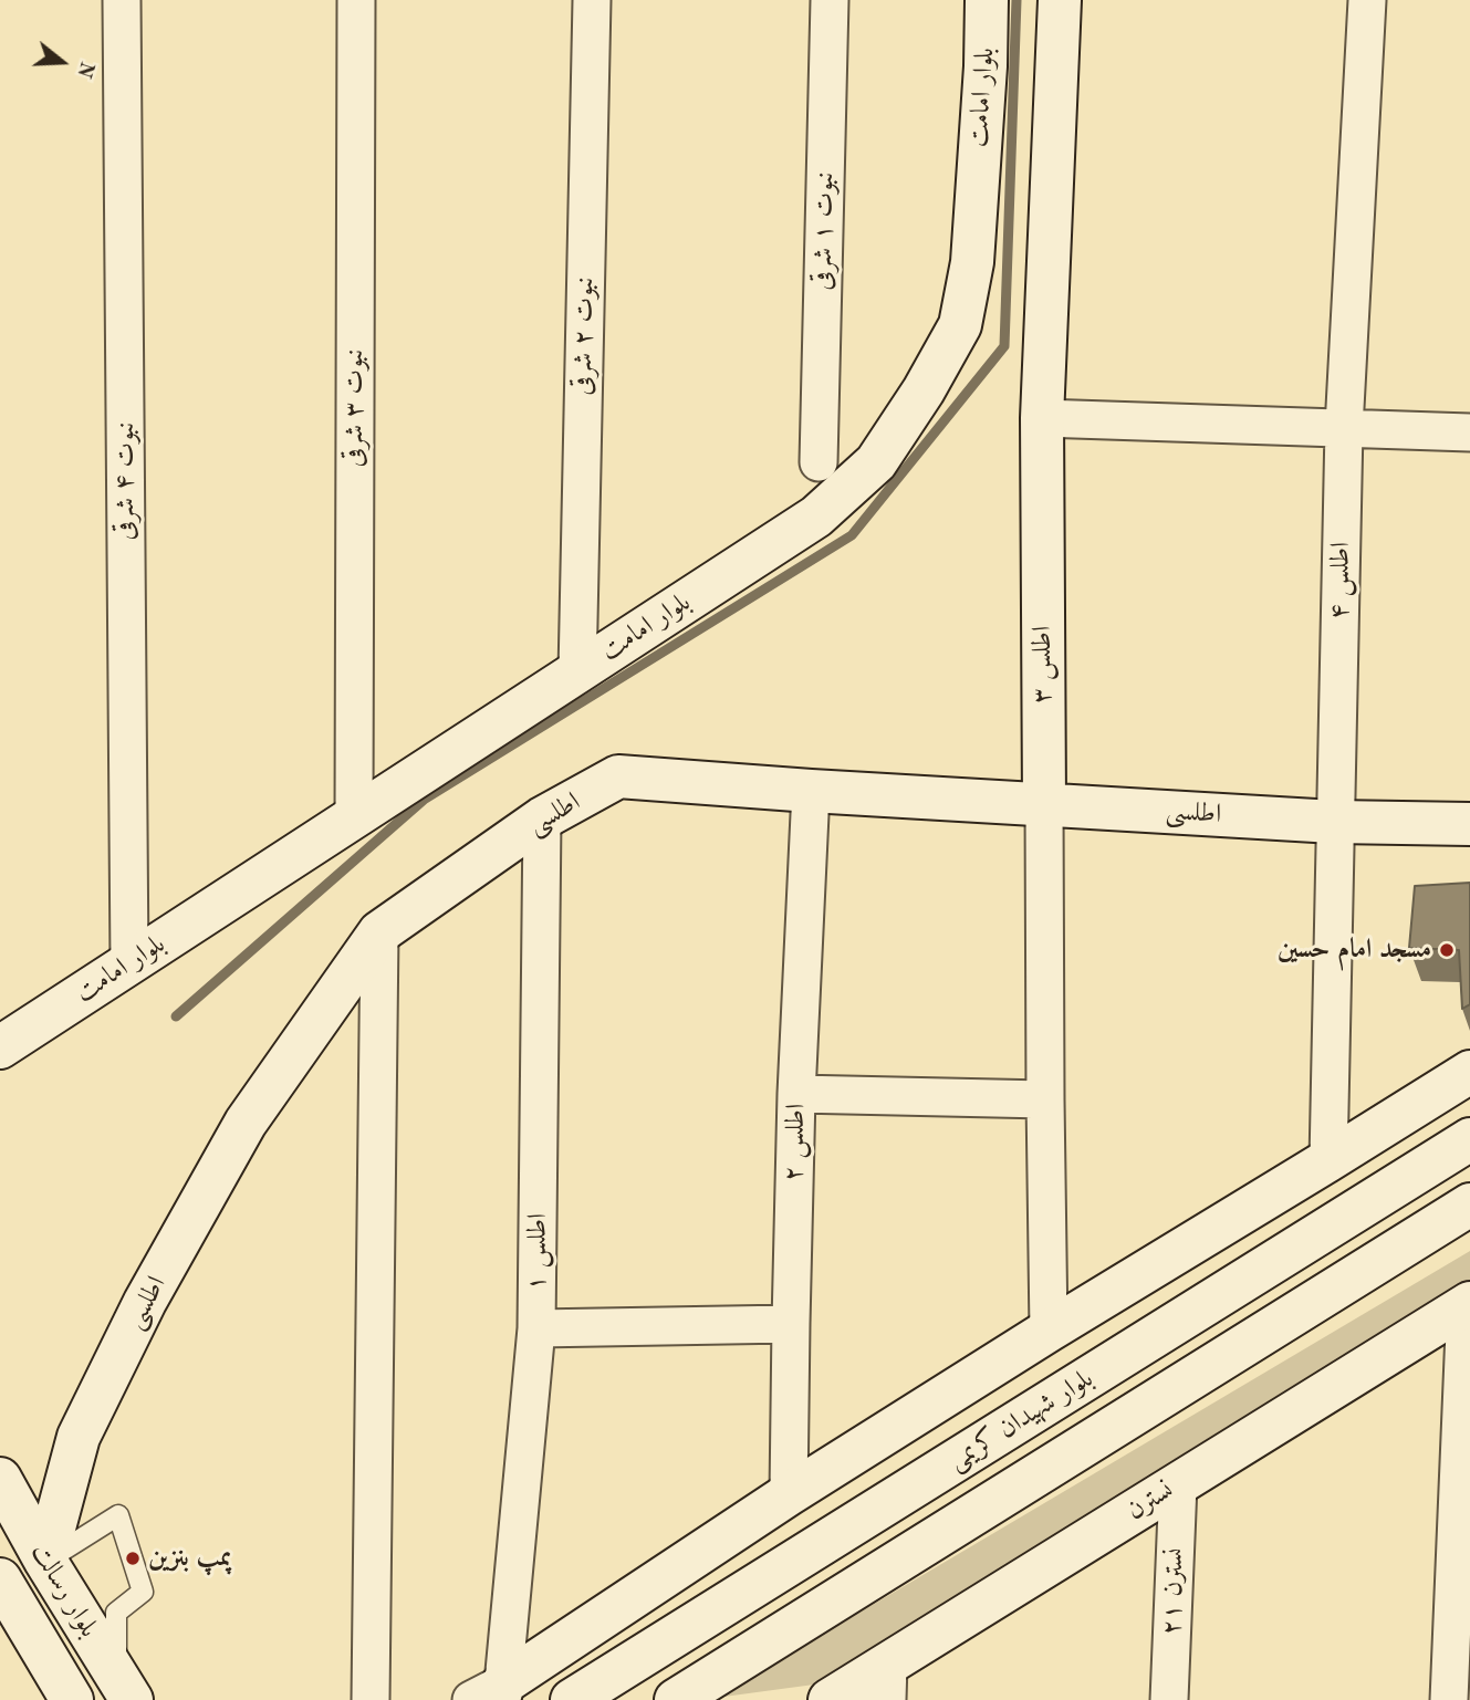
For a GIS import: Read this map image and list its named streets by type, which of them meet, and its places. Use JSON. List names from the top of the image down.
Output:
{
  "streets": {
    "street": [
      "بلوار امامت",
      "نبوت ۱ شرقی",
      "نبوت ۲ شرقی",
      "نبوت ۳ شرقی",
      "نبوت ۴ شرقی",
      "اطلس ۴",
      "اطلس ۳",
      "اطلسی",
      "اطلس ۲",
      "اطلس ۱",
      "بلوار شهیدان کریمی",
      "نسترن",
      "بلوار رسالت",
      "نسترن ۲۱"
    ]
  },
  "crossings": [
    ["بلوار امامت", "نبوت ۲ شرقی"],
    ["بلوار امامت", "نبوت ۳ شرقی"],
    ["بلوار امامت", "نبوت ۴ شرقی"],
    ["اطلس ۴", "اطلسی"],
    ["اطلس ۳", "اطلسی"],
    ["اطلسی", "اطلس ۲"],
    ["اطلسی", "اطلس ۱"],
    ["اطلسی", "بلوار رسالت"],
    ["نسترن", "نسترن ۲۱"]
  ],
  "places": ["مسجد امام حسین", "پمپ بنزین"],
  "north": "right"
}
